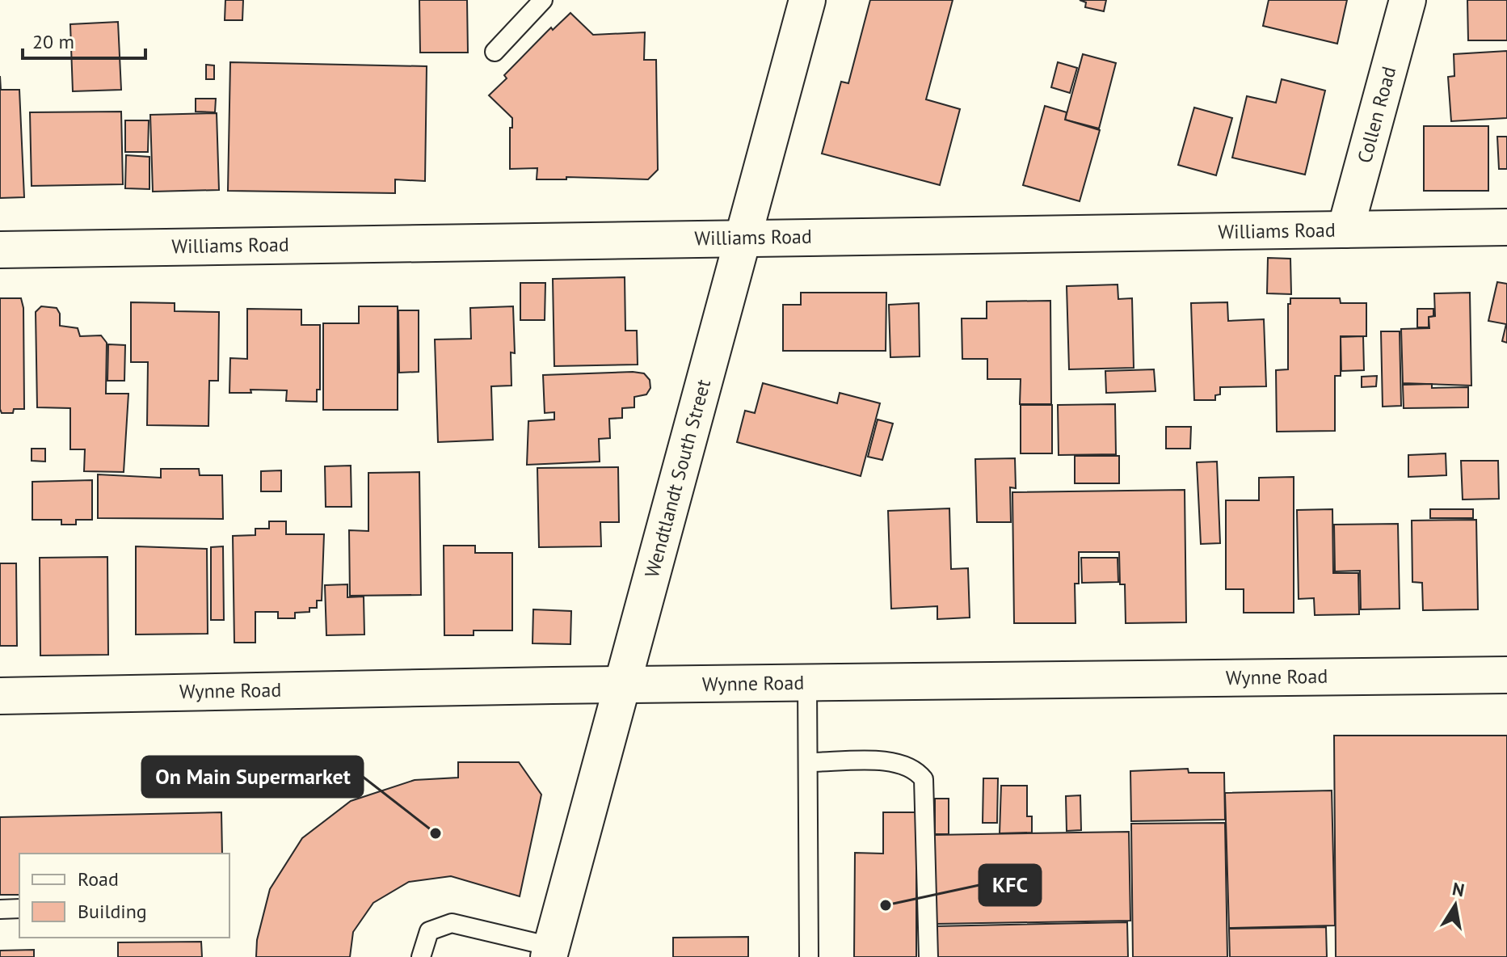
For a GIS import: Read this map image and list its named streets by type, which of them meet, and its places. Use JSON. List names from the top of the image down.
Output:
{
  "streets": {
    "street": [
      "Collen Road",
      "Williams Road",
      "Wendtlandt South Street",
      "Wynne Road"
    ]
  },
  "crossings": [
    ["Collen Road", "Williams Road"],
    ["Williams Road", "Wendtlandt South Street"],
    ["Wendtlandt South Street", "Wynne Road"]
  ],
  "places": ["On Main Supermarket", "KFC"],
  "legend": ["Road", "Building"],
  "scale_bar": "20 m",
  "north": "top"
}
